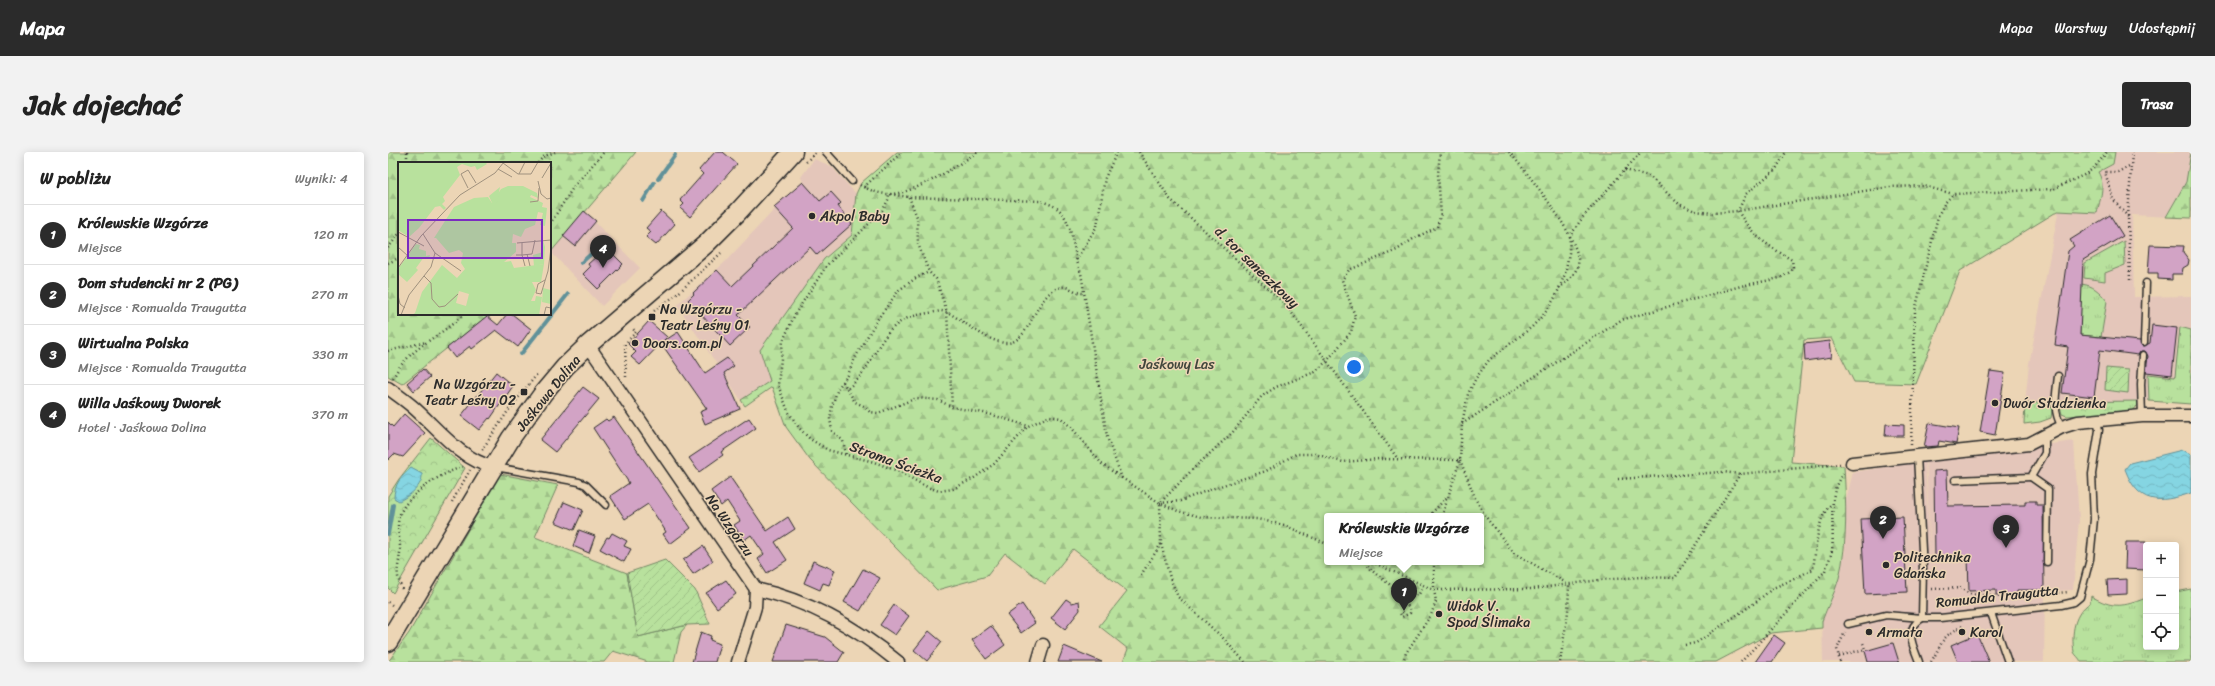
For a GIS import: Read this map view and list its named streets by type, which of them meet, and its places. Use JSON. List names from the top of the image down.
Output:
{
  "streets": {
    "street": ["Jaśkowa Dolina", "Na Wzgórzu"],
    "lane": ["Romualda Traugutta"],
    "path": ["d. tor saneczkowy", "Stroma Ścieżka"]
  },
  "crossings": [
    ["Jaśkowa Dolina", "Na Wzgórzu"]
  ],
  "parks": ["Jaśkowy Las"],
  "places": {
    "other": [
      "Akpol Baby",
      "Doors.com.pl",
      "Dwór Studzienka",
      "Politechnika Gdańska",
      "Widok V. Spod Ślimaka",
      "Armata",
      "Karol"
    ],
    "transit": ["Na Wzgórzu - Teatr Leśny 01", "Na Wzgórzu - Teatr Leśny 02"]
  },
  "page": {
    "header": "Mapa",
    "nav": ["Mapa", "Warstwy", "Udostępnij"],
    "title": "Jak dojechać",
    "buttons": "Trasa",
    "heading": ["W pobliżu", "Wyniki: 4"],
    "list": [
      {
        "mark": "1",
        "name": "Królewskie Wzgórze",
        "note": "Miejsce",
        "value": "120 m"
      },
      {
        "mark": "2",
        "name": "Dom studencki nr 2 (PG)",
        "note": "Miejsce · Romualda Traugutta",
        "value": "270 m"
      },
      {
        "mark": "3",
        "name": "Wirtualna Polska",
        "note": "Miejsce · Romualda Traugutta",
        "value": "330 m"
      },
      {
        "mark": "4",
        "name": "Willa Jaśkowy Dworek",
        "note": "Hotel · Jaśkowa Dolina",
        "value": "370 m"
      }
    ],
    "pins": [
      "4",
      "2",
      "3",
      "1"
    ],
    "popup": ["Królewskie Wzgórze", "Miejsce"],
    "map_buttons": ["+", "−"]
  }
}
